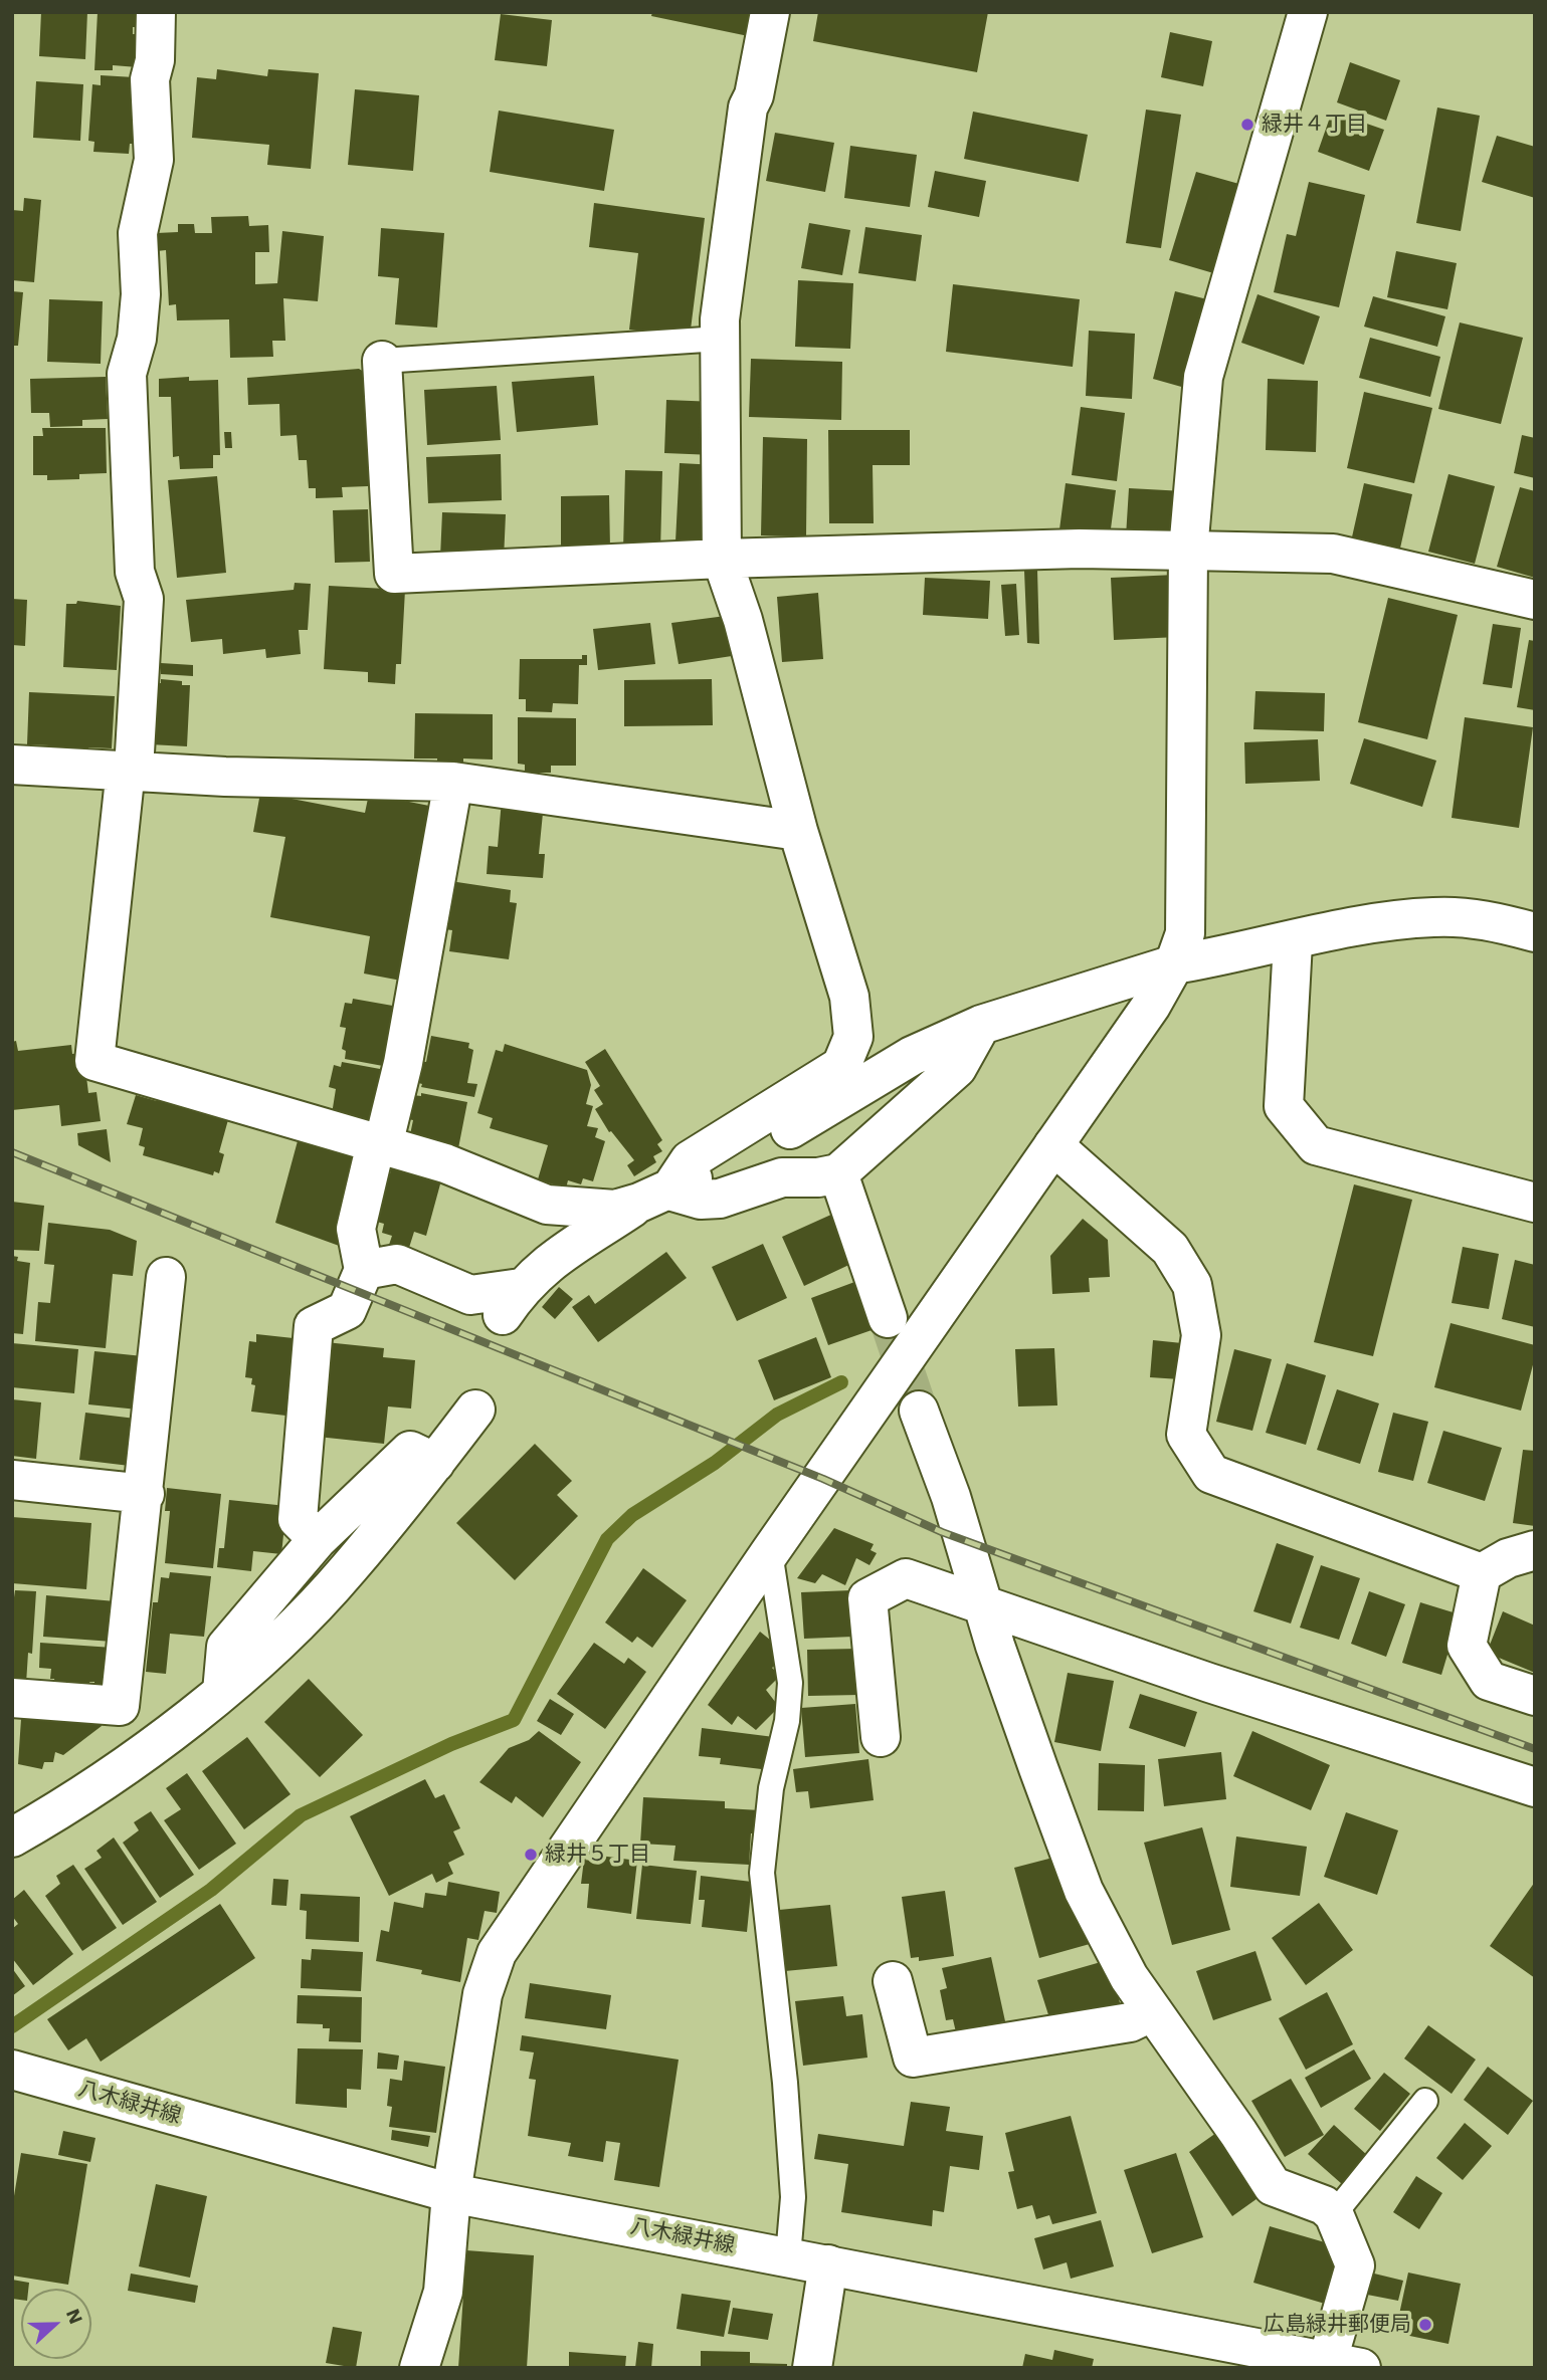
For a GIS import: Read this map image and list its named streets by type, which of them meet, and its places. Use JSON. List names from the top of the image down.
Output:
{
  "streets": {
    "street": ["八木緑井線"]
  },
  "places": ["緑井４丁目", "緑井５丁目", "広島緑井郵便局"],
  "north": "right"
}
